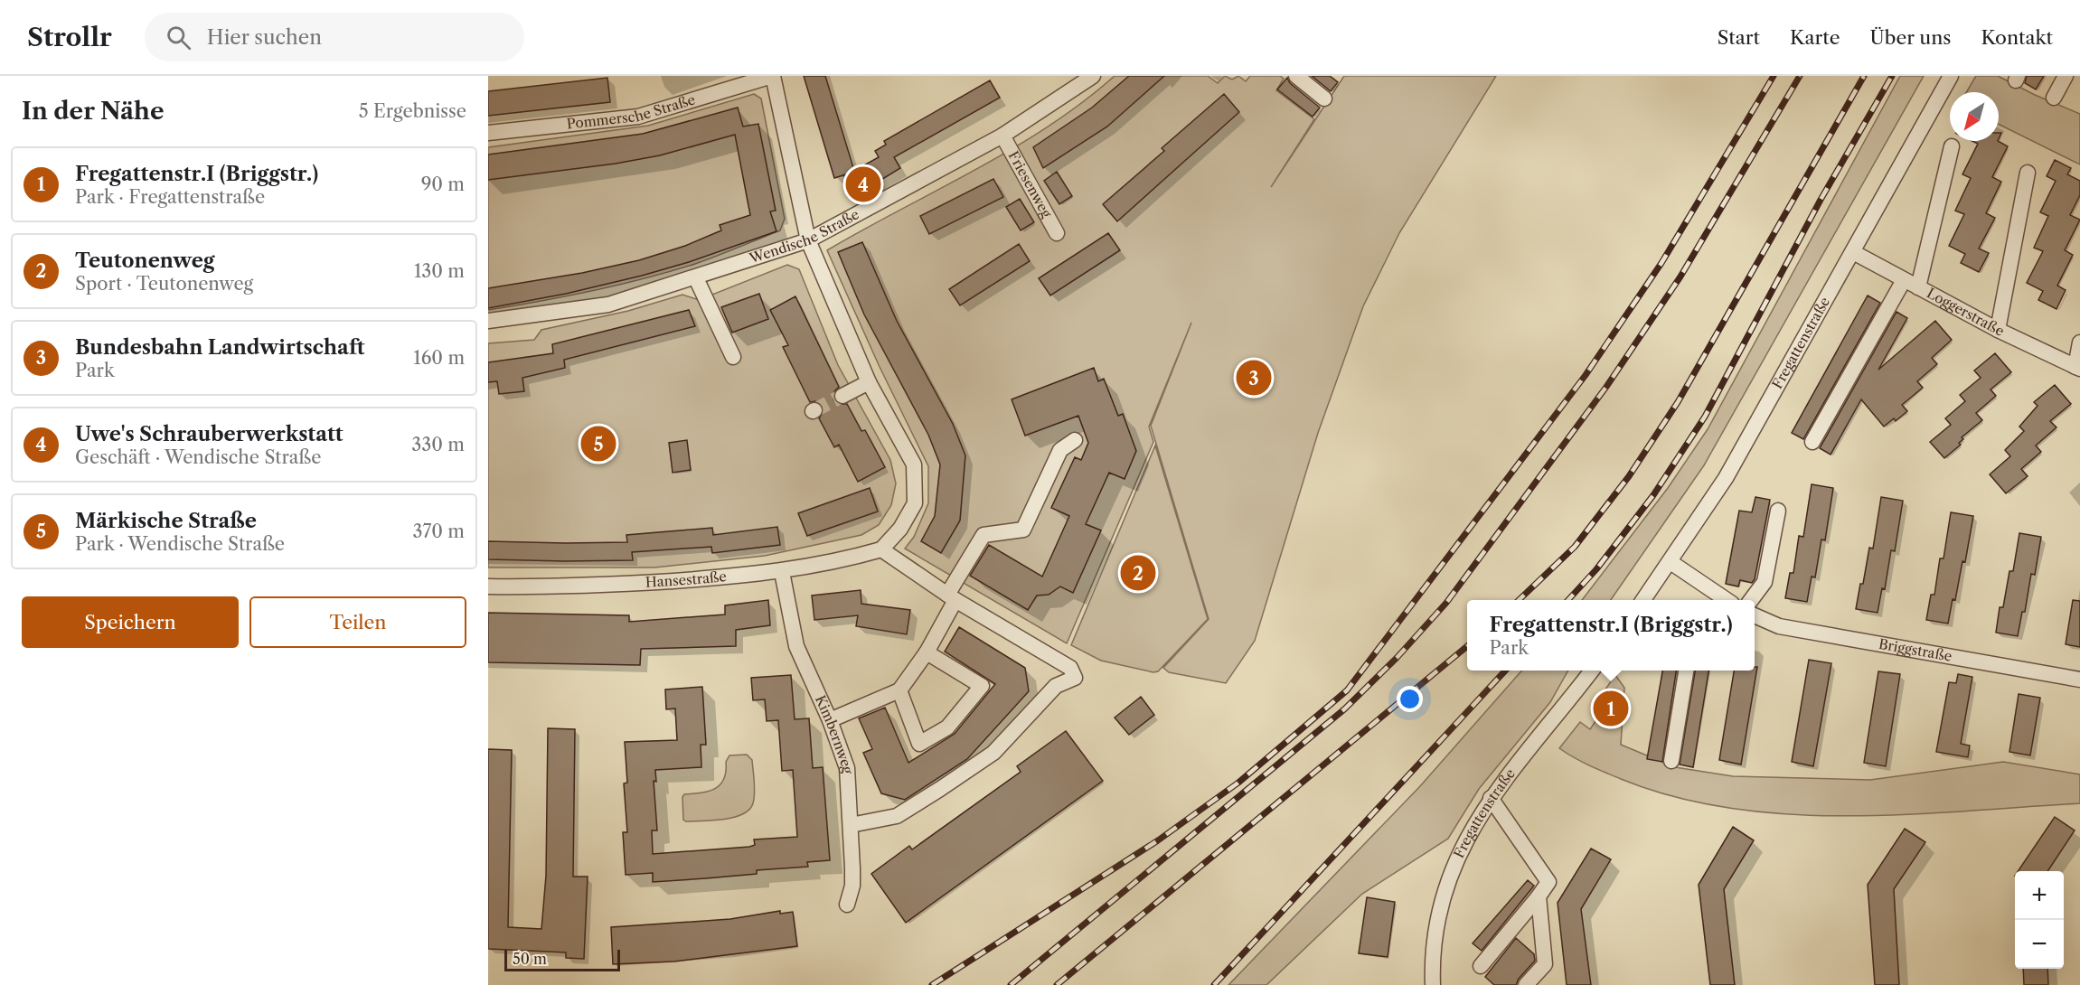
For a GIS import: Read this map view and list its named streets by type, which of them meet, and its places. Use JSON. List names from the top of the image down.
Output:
{
  "streets": {
    "street": [
      "Pommersche Straße",
      "Friesenweg",
      "Wendische Straße",
      "Loggerstraße",
      "Fregattenstraße",
      "Hansestraße",
      "Briggstraße",
      "Kimbernweg"
    ]
  },
  "crossings": [
    ["Friesenweg", "Wendische Straße"],
    ["Loggerstraße", "Fregattenstraße"],
    ["Hansestraße", "Kimbernweg"]
  ],
  "scale_bar": "50 m",
  "north": "bottom left",
  "page": {
    "header": "Strollr",
    "search": "Hier suchen",
    "nav": [
      "Start",
      "Karte",
      "Über uns",
      "Kontakt"
    ],
    "heading": ["In der Nähe", "5 Ergebnisse"],
    "list": [
      {
        "mark": "1",
        "name": "Fregattenstr.I (Briggstr.)",
        "note": "Park · Fregattenstraße",
        "value": "90 m"
      },
      {
        "mark": "2",
        "name": "Teutonenweg",
        "note": "Sport · Teutonenweg",
        "value": "130 m"
      },
      {
        "mark": "3",
        "name": "Bundesbahn Landwirtschaft",
        "note": "Park",
        "value": "160 m"
      },
      {
        "mark": "4",
        "name": "Uwe's Schrauberwerkstatt",
        "note": "Geschäft · Wendische Straße",
        "value": "330 m"
      },
      {
        "mark": "5",
        "name": "Märkische Straße",
        "note": "Park · Wendische Straße",
        "value": "370 m"
      }
    ],
    "pins": [
      "4",
      "3",
      "5",
      "2",
      "1"
    ],
    "buttons": ["Speichern", "Teilen"],
    "popup": ["Fregattenstr.I (Briggstr.)", "Park"],
    "map_buttons": ["+", "−"],
    "scale": "50 m"
  }
}
